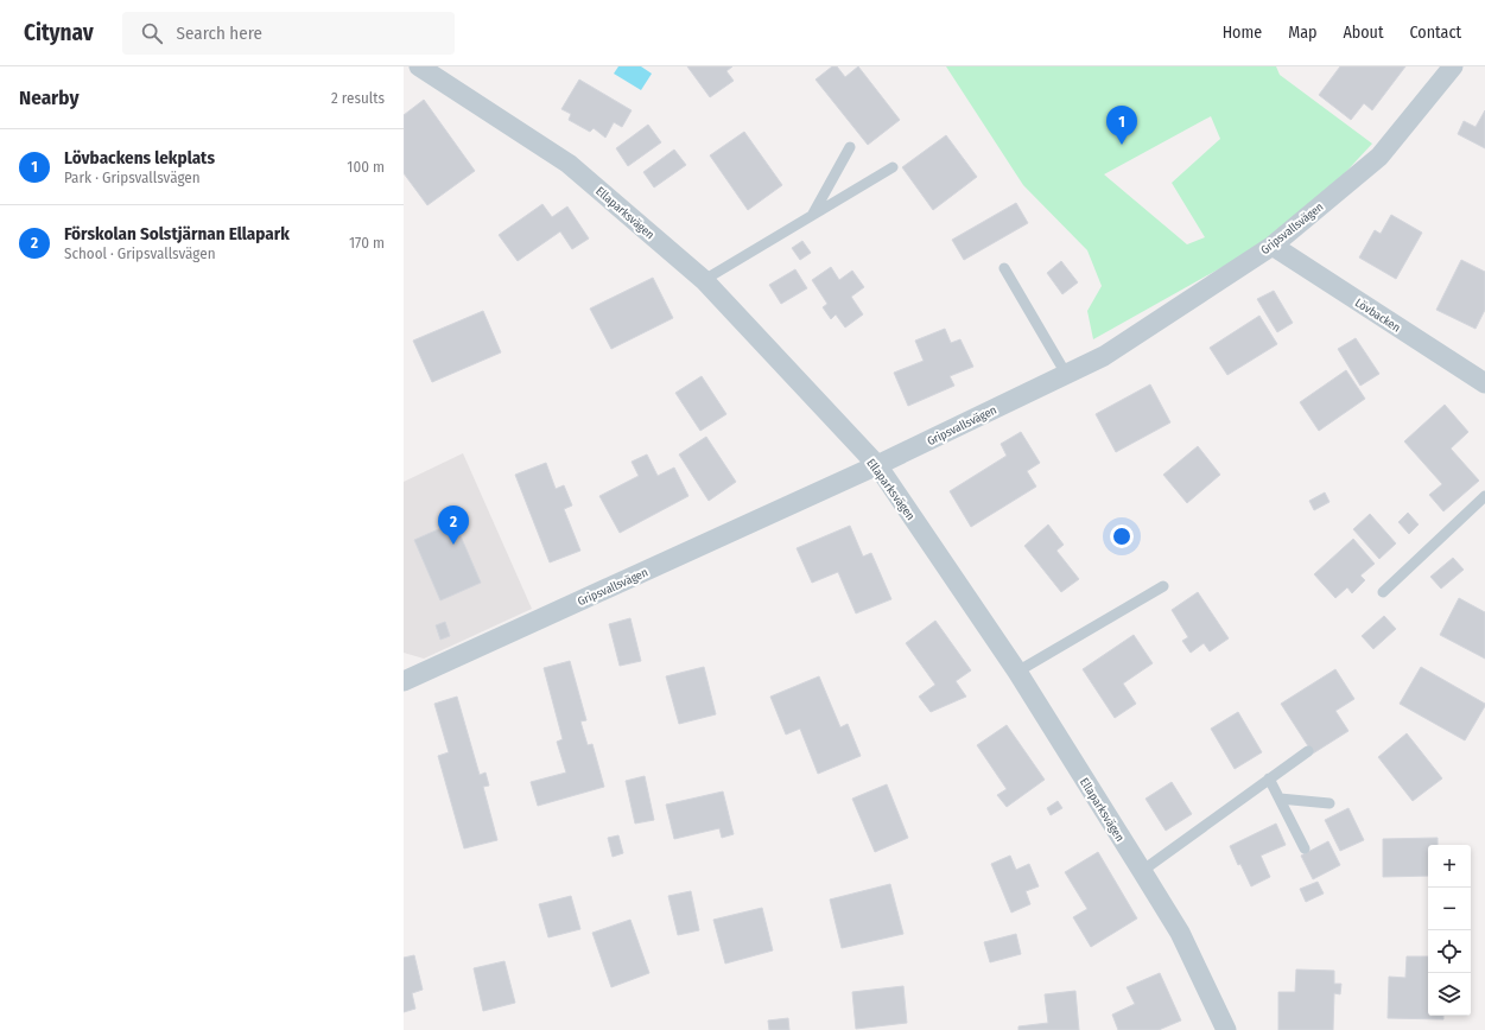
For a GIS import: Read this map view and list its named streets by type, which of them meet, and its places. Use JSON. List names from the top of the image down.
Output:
{
  "streets": {
    "street": ["Ellaparksvägen", "Gripsvallsvägen", "Lövbacken"]
  },
  "crossings": [
    ["Ellaparksvägen", "Gripsvallsvägen"],
    ["Gripsvallsvägen", "Lövbacken"]
  ],
  "page": {
    "header": "Citynav",
    "search": "Search here",
    "nav": [
      "Home",
      "Map",
      "About",
      "Contact"
    ],
    "heading": ["Nearby", "2 results"],
    "pins": ["1", "2"],
    "list": [
      {
        "mark": "1",
        "name": "Lövbackens lekplats",
        "note": "Park · Gripsvallsvägen",
        "value": "100 m"
      },
      {
        "mark": "2",
        "name": "Förskolan Solstjärnan Ellapark",
        "note": "School · Gripsvallsvägen",
        "value": "170 m"
      }
    ],
    "map_buttons": ["+", "−"]
  }
}
